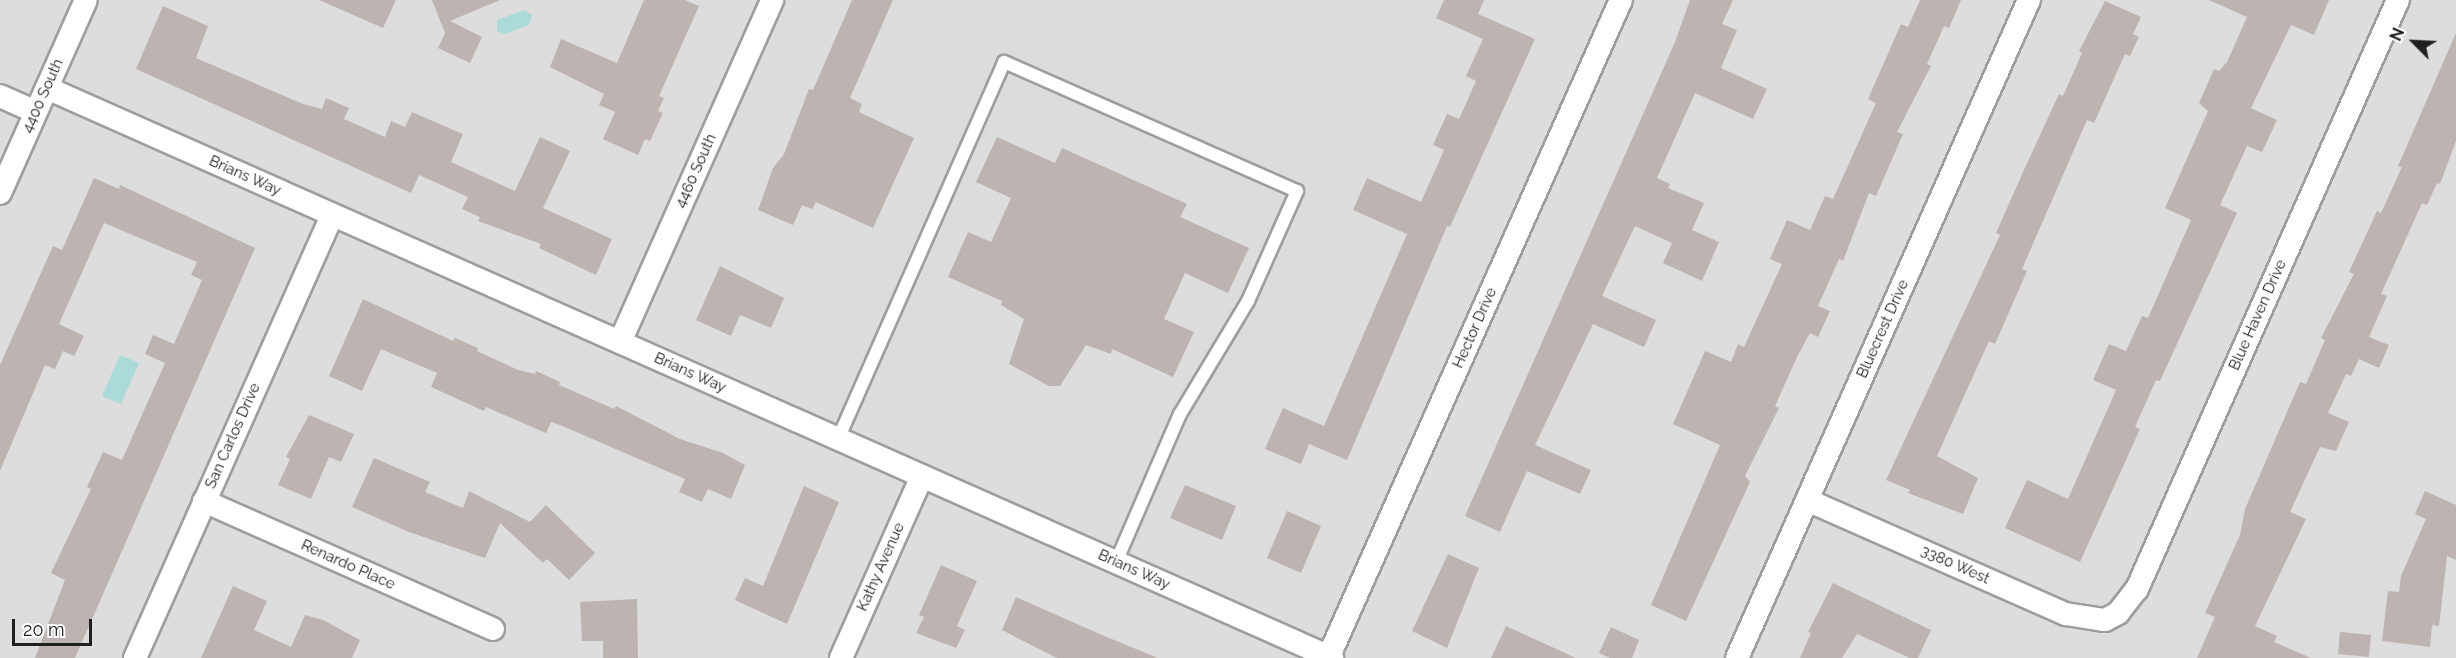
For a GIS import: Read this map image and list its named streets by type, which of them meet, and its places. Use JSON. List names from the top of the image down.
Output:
{
  "streets": {
    "street": [
      "4400 South",
      "4460 South",
      "Brians Way",
      "Blue Haven Drive",
      "Hector Drive",
      "Bluecrest Drive",
      "San Carlos Drive",
      "Renardo Place",
      "3380 West",
      "Kathy Avenue"
    ]
  },
  "crossings": [
    ["4400 South", "Brians Way"],
    ["4460 South", "Brians Way"],
    ["Brians Way", "Hector Drive"],
    ["Brians Way", "San Carlos Drive"],
    ["Brians Way", "Kathy Avenue"],
    ["Blue Haven Drive", "3380 West"],
    ["Bluecrest Drive", "3380 West"],
    ["San Carlos Drive", "Renardo Place"]
  ],
  "scale_bar": "20 m",
  "north": "top left"
}
